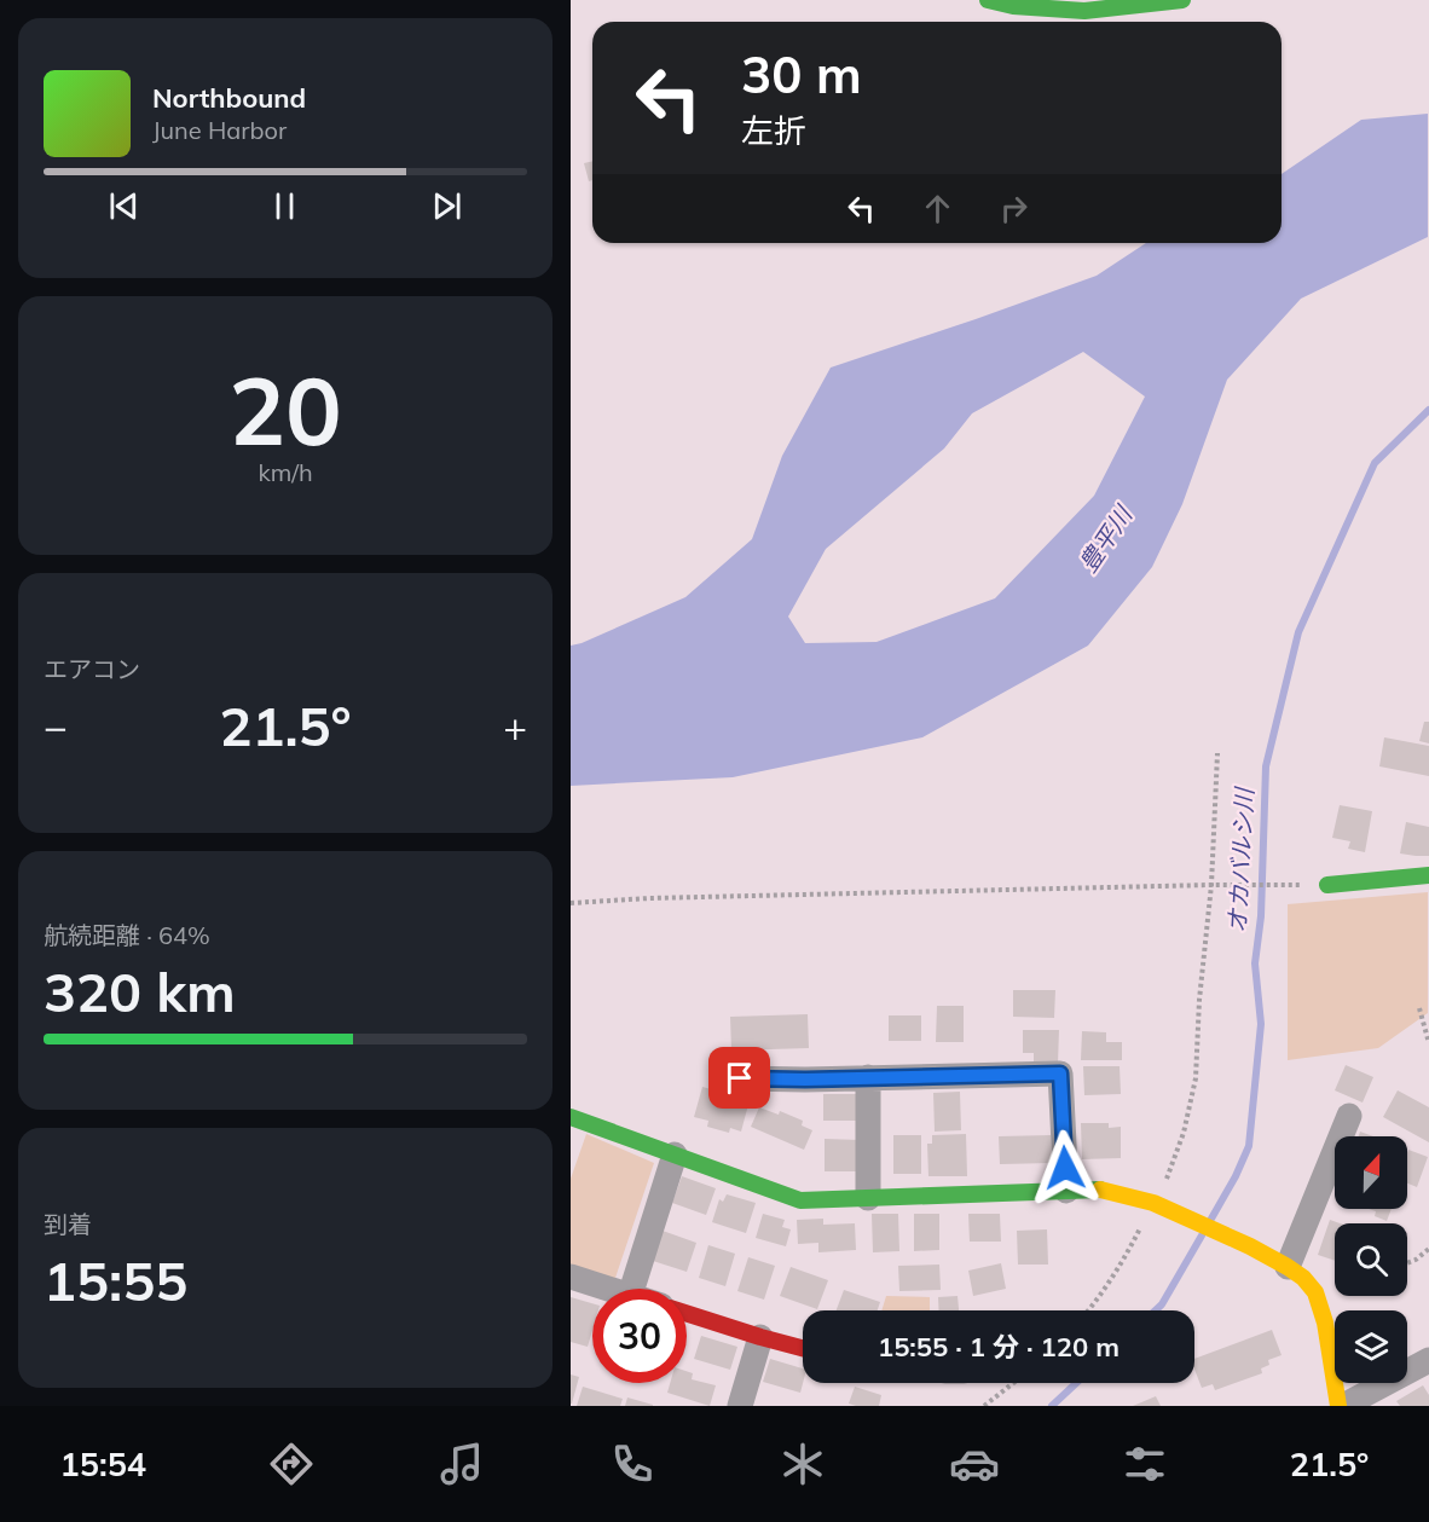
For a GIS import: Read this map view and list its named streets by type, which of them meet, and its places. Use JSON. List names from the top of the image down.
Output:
{
  "water": ["豊平川", "オカバルシ川"],
  "north": "top",
  "page": {
    "turn": ["30 m", "左折"],
    "song": ["Northbound", "June Harbor"],
    "tile": [
      ["20", "km/h"],
      "エアコン",
      ["航続距離 · 64%", "320 km"],
      ["到着", "15:55"]
    ],
    "heat": ["−", "21.5°", "+"],
    "limit": "30",
    "trip": "15:55 · 1 分 · 120 m",
    "tabs": ["15:54", "21.5°"]
  }
}
